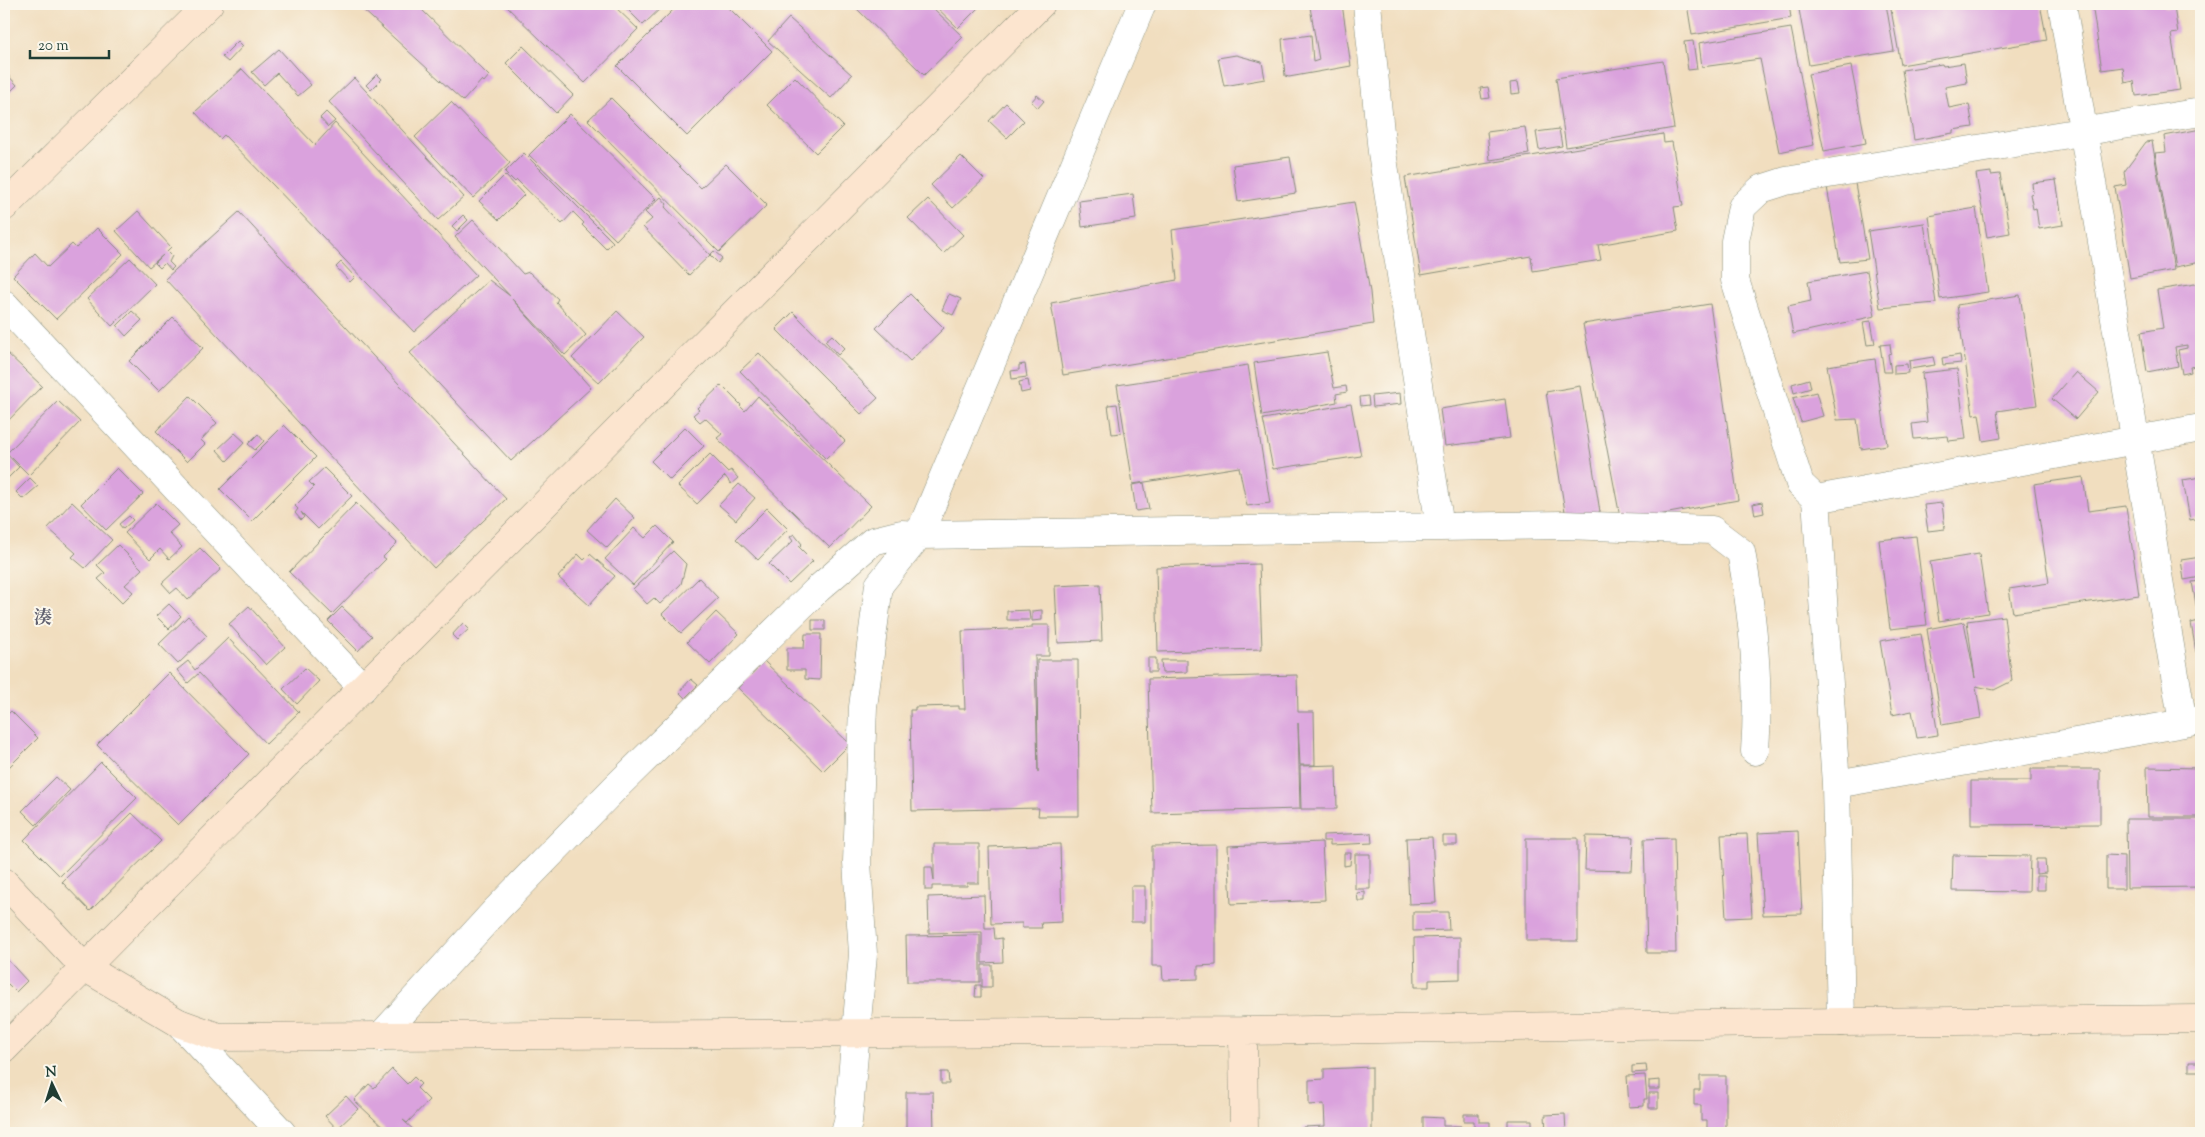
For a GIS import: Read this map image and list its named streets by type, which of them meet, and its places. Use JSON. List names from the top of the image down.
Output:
{
  "districts": ["湊"],
  "scale_bar": "20 m",
  "north": "top"
}
